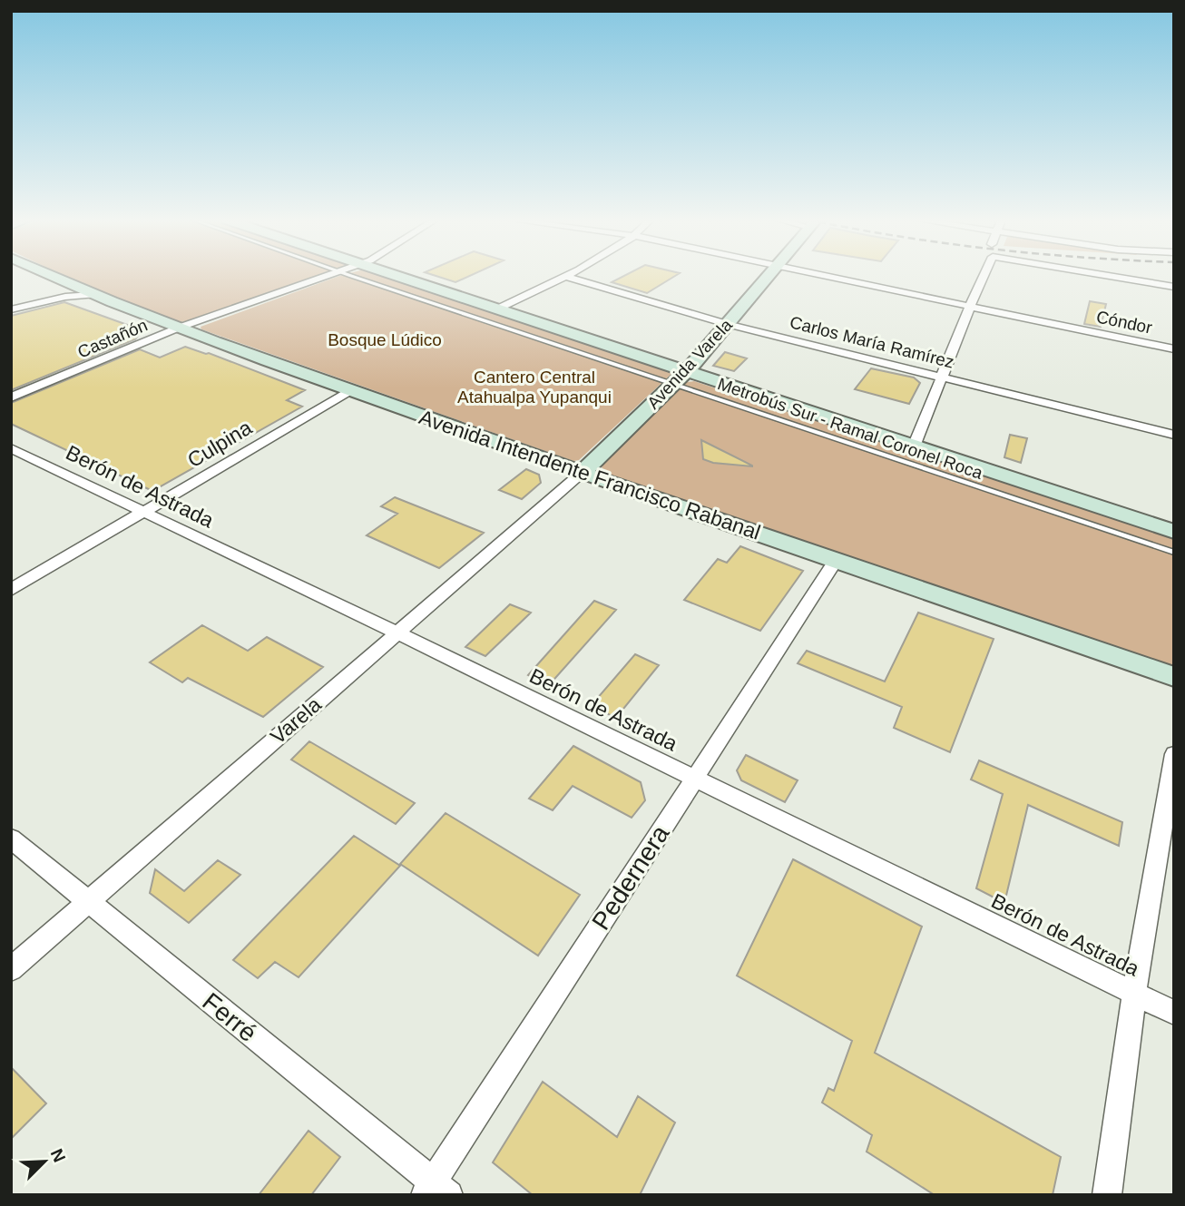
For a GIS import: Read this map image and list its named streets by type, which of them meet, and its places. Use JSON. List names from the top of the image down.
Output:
{
  "streets": {
    "main road": ["Avenida Varela", "Avenida Intendente Francisco Rabanal"],
    "street": [
      "Cóndor",
      "Castañón",
      "Carlos María Ramírez",
      "Culpina",
      "Berón de Astrada",
      "Varela",
      "Pedernera",
      "Ferré"
    ],
    "lane": ["Metrobús Sur - Ramal Coronel Roca"]
  },
  "crossings": [
    ["Castañón", "Avenida Intendente Francisco Rabanal"],
    ["Carlos María Ramírez", "Avenida Varela"],
    ["Avenida Varela", "Metrobús Sur - Ramal Coronel Roca"],
    ["Avenida Varela", "Avenida Intendente Francisco Rabanal"],
    ["Avenida Varela", "Varela"],
    ["Culpina", "Avenida Intendente Francisco Rabanal"],
    ["Culpina", "Berón de Astrada"],
    ["Avenida Intendente Francisco Rabanal", "Varela"],
    ["Avenida Intendente Francisco Rabanal", "Pedernera"],
    ["Berón de Astrada", "Varela"],
    ["Berón de Astrada", "Pedernera"],
    ["Varela", "Ferré"],
    ["Pedernera", "Ferré"]
  ],
  "parks": ["Bosque Lúdico", "Cantero Central Atahualpa Yupanqui"],
  "north": "top right"
}
